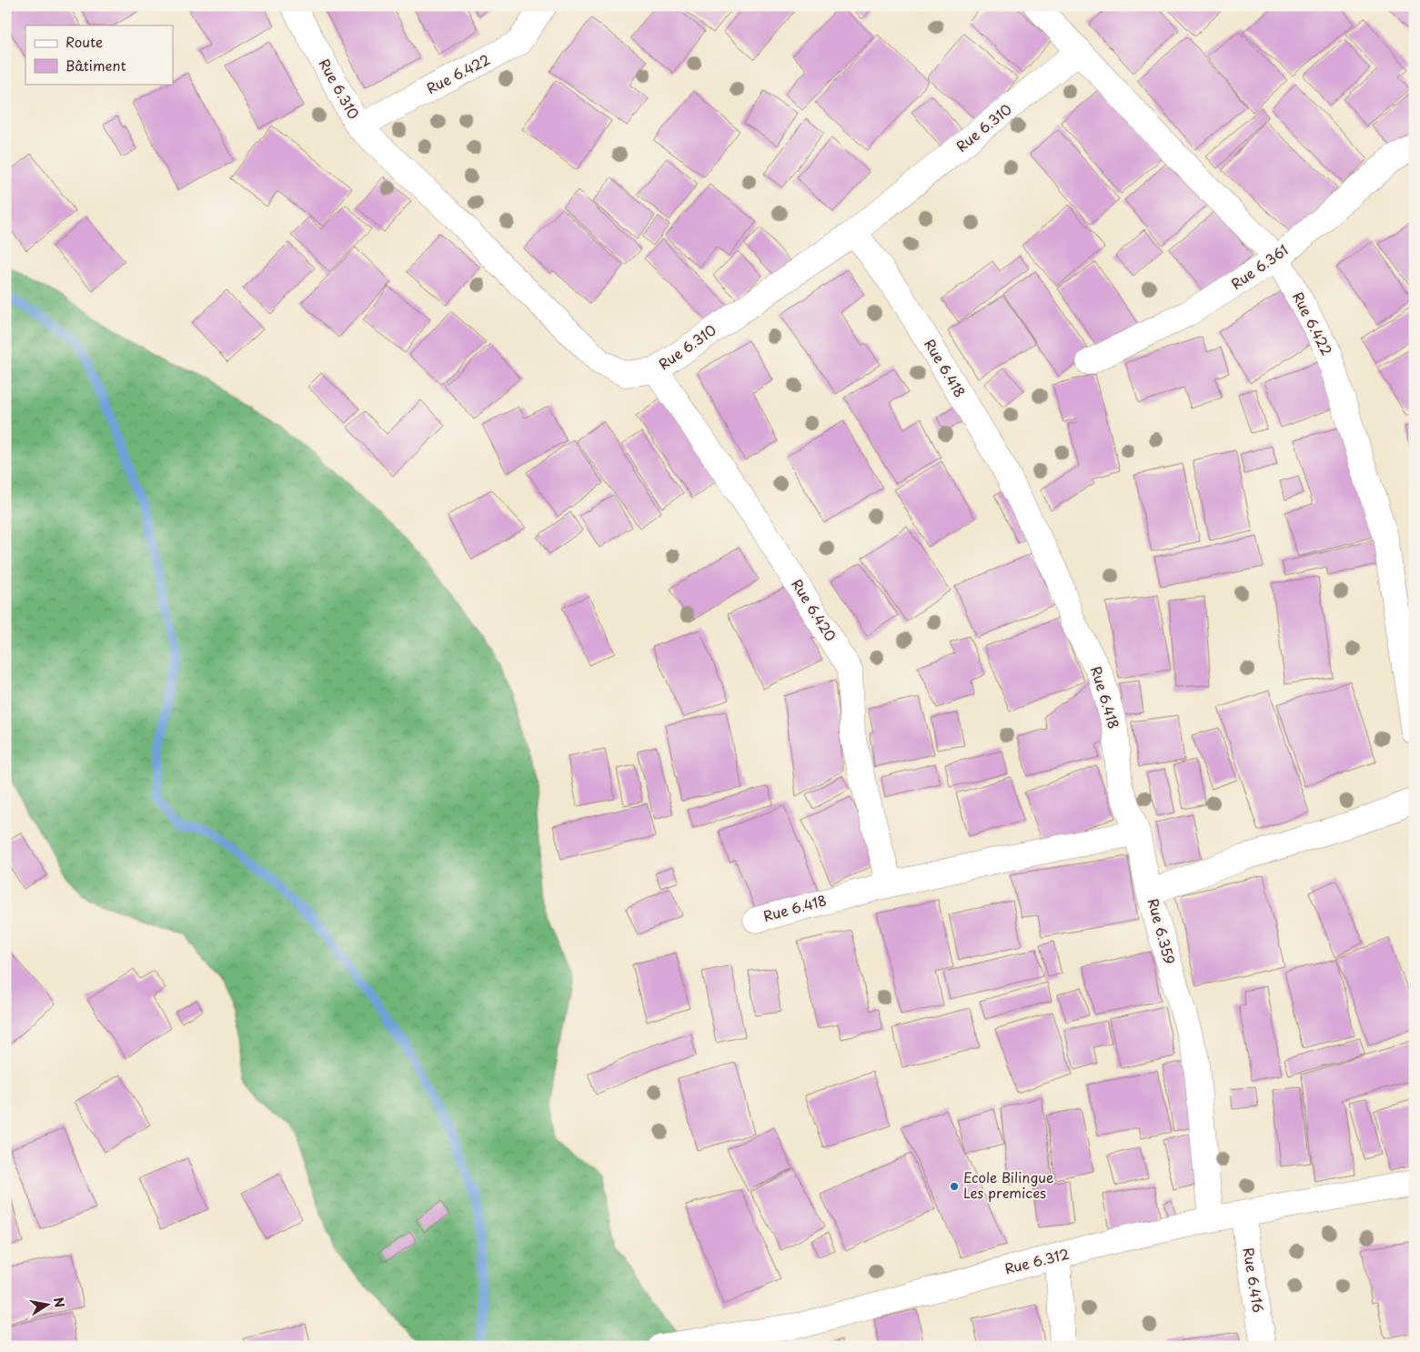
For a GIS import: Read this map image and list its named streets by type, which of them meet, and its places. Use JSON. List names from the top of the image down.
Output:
{
  "streets": {
    "street": [
      "Rue 6.422",
      "Rue 6.310",
      "Rue 6.361",
      "Rue 6.418",
      "Rue 6.420",
      "Rue 6.359",
      "Rue 6.312",
      "Rue 6.416"
    ]
  },
  "crossings": [
    ["Rue 6.422", "Rue 6.310"],
    ["Rue 6.422", "Rue 6.361"],
    ["Rue 6.310", "Rue 6.418"],
    ["Rue 6.310", "Rue 6.420"],
    ["Rue 6.418", "Rue 6.420"],
    ["Rue 6.359", "Rue 6.312"],
    ["Rue 6.312", "Rue 6.416"]
  ],
  "places": ["Ecole Bilingue Les premices"],
  "legend": ["Route", "Bâtiment"],
  "north": "right"
}
